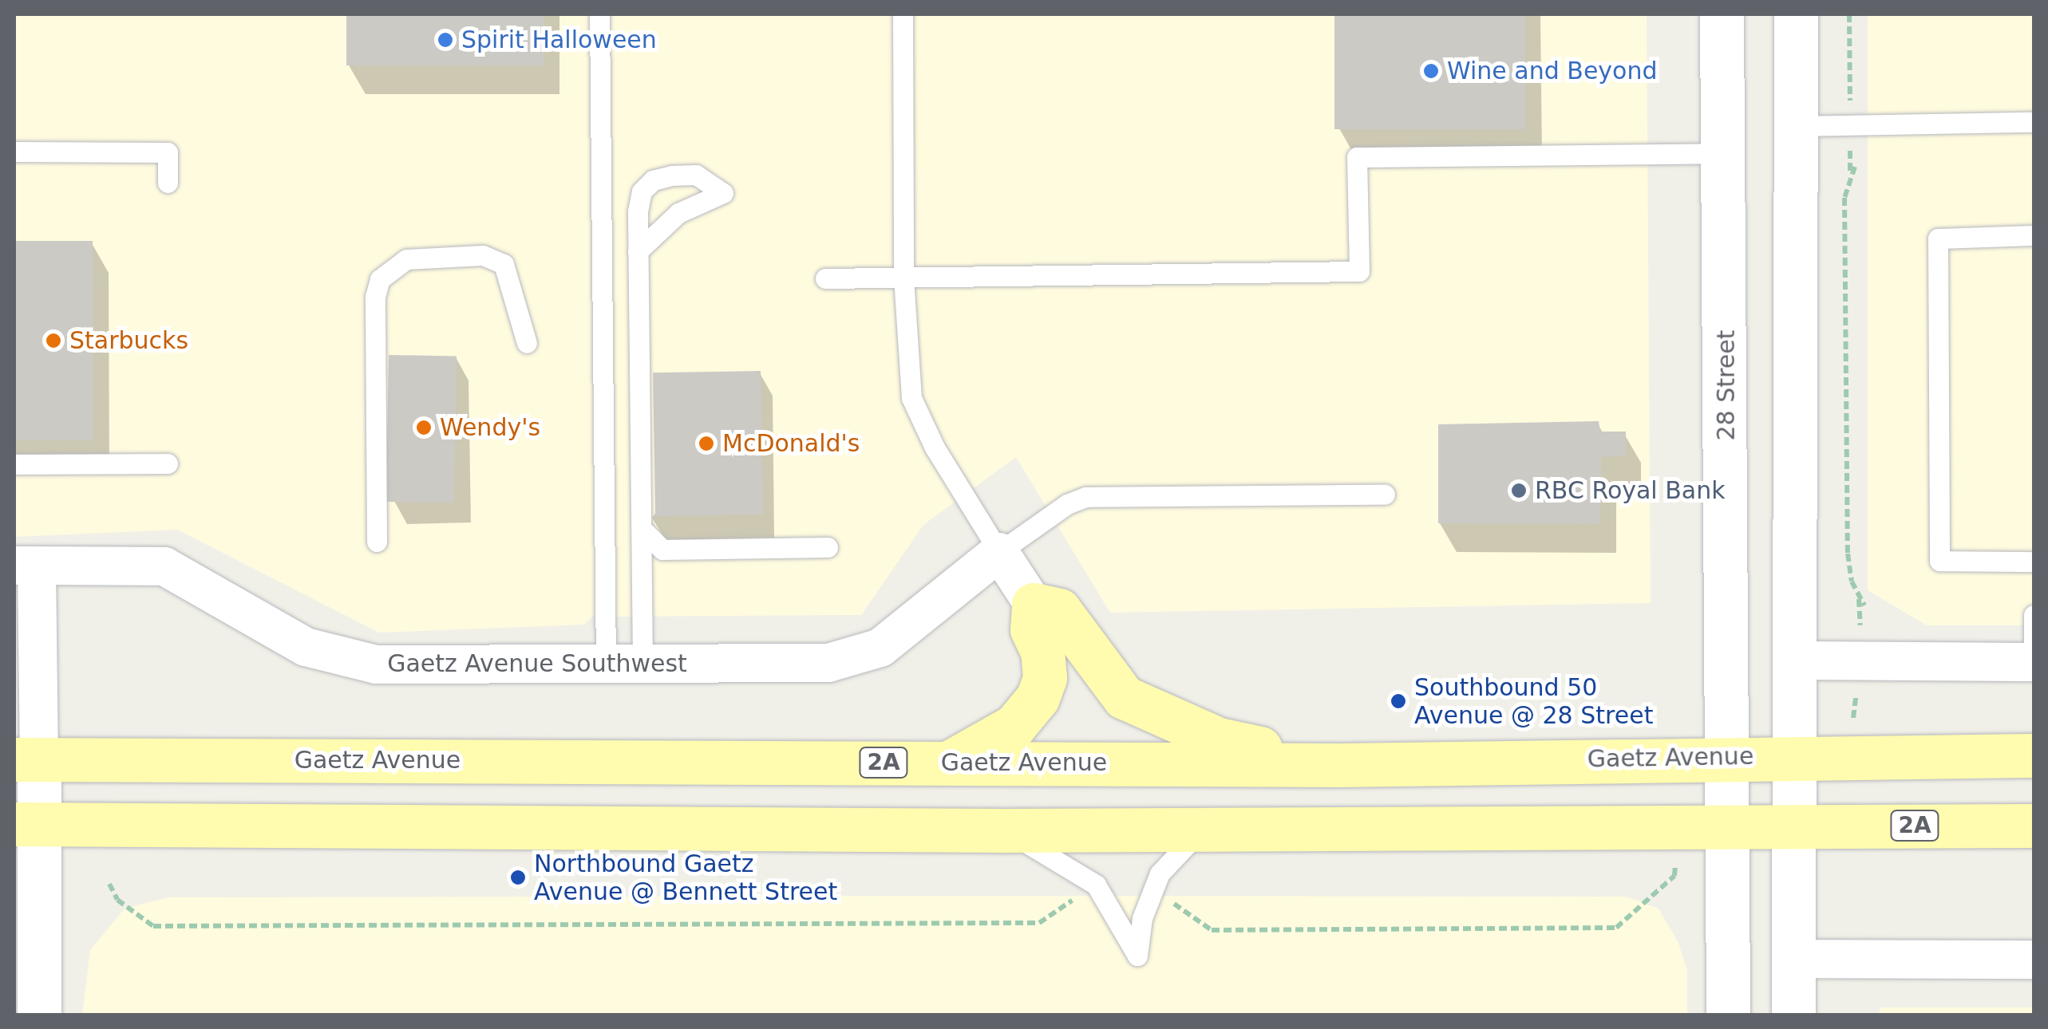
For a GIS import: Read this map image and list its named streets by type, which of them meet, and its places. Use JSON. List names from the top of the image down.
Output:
{
  "streets": {
    "main road": ["Gaetz Avenue", "2A"],
    "street": ["28 Street", "Gaetz Avenue Southwest"]
  },
  "crossings": [
    ["28 Street", "Gaetz Avenue"],
    ["28 Street", "2A"]
  ],
  "places": [
    "Spirit Halloween",
    "Wine and Beyond",
    "Starbucks",
    "Wendy's",
    "McDonald's",
    "RBC Royal Bank",
    "Southbound 50 Avenue @ 28 Street",
    "Northbound Gaetz Avenue @ Bennett Street"
  ]
}
